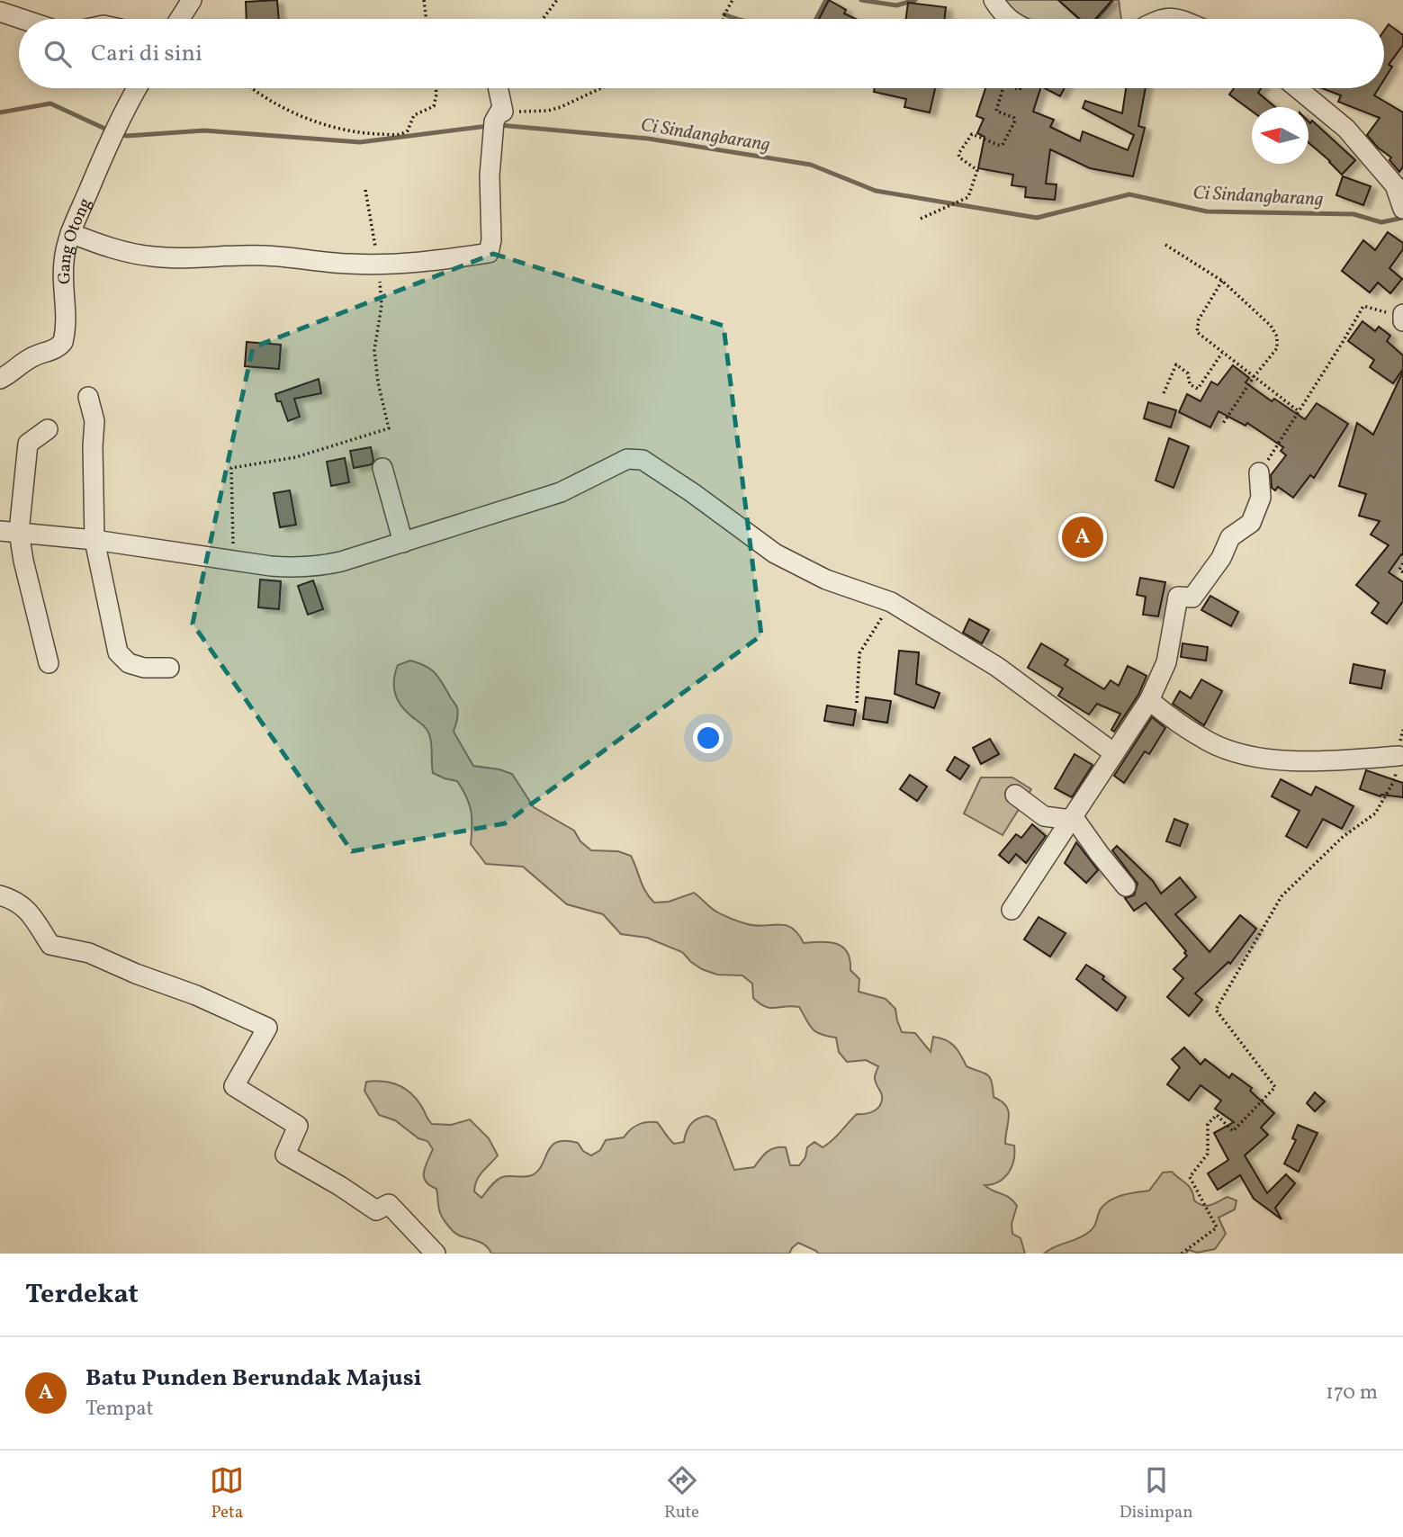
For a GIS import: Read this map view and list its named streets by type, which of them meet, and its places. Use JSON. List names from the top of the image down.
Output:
{
  "streets": {
    "street": ["Gang Otong"]
  },
  "water": ["Ci Sindangbarang"],
  "north": "left",
  "page": {
    "search": "Cari di sini",
    "pins": "A",
    "heading": "Terdekat",
    "list": [
      {
        "mark": "A",
        "name": "Batu Punden Berundak Majusi",
        "note": "Tempat",
        "value": "170 m"
      }
    ],
    "nav": ["Peta", "Rute", "Disimpan"]
  }
}
